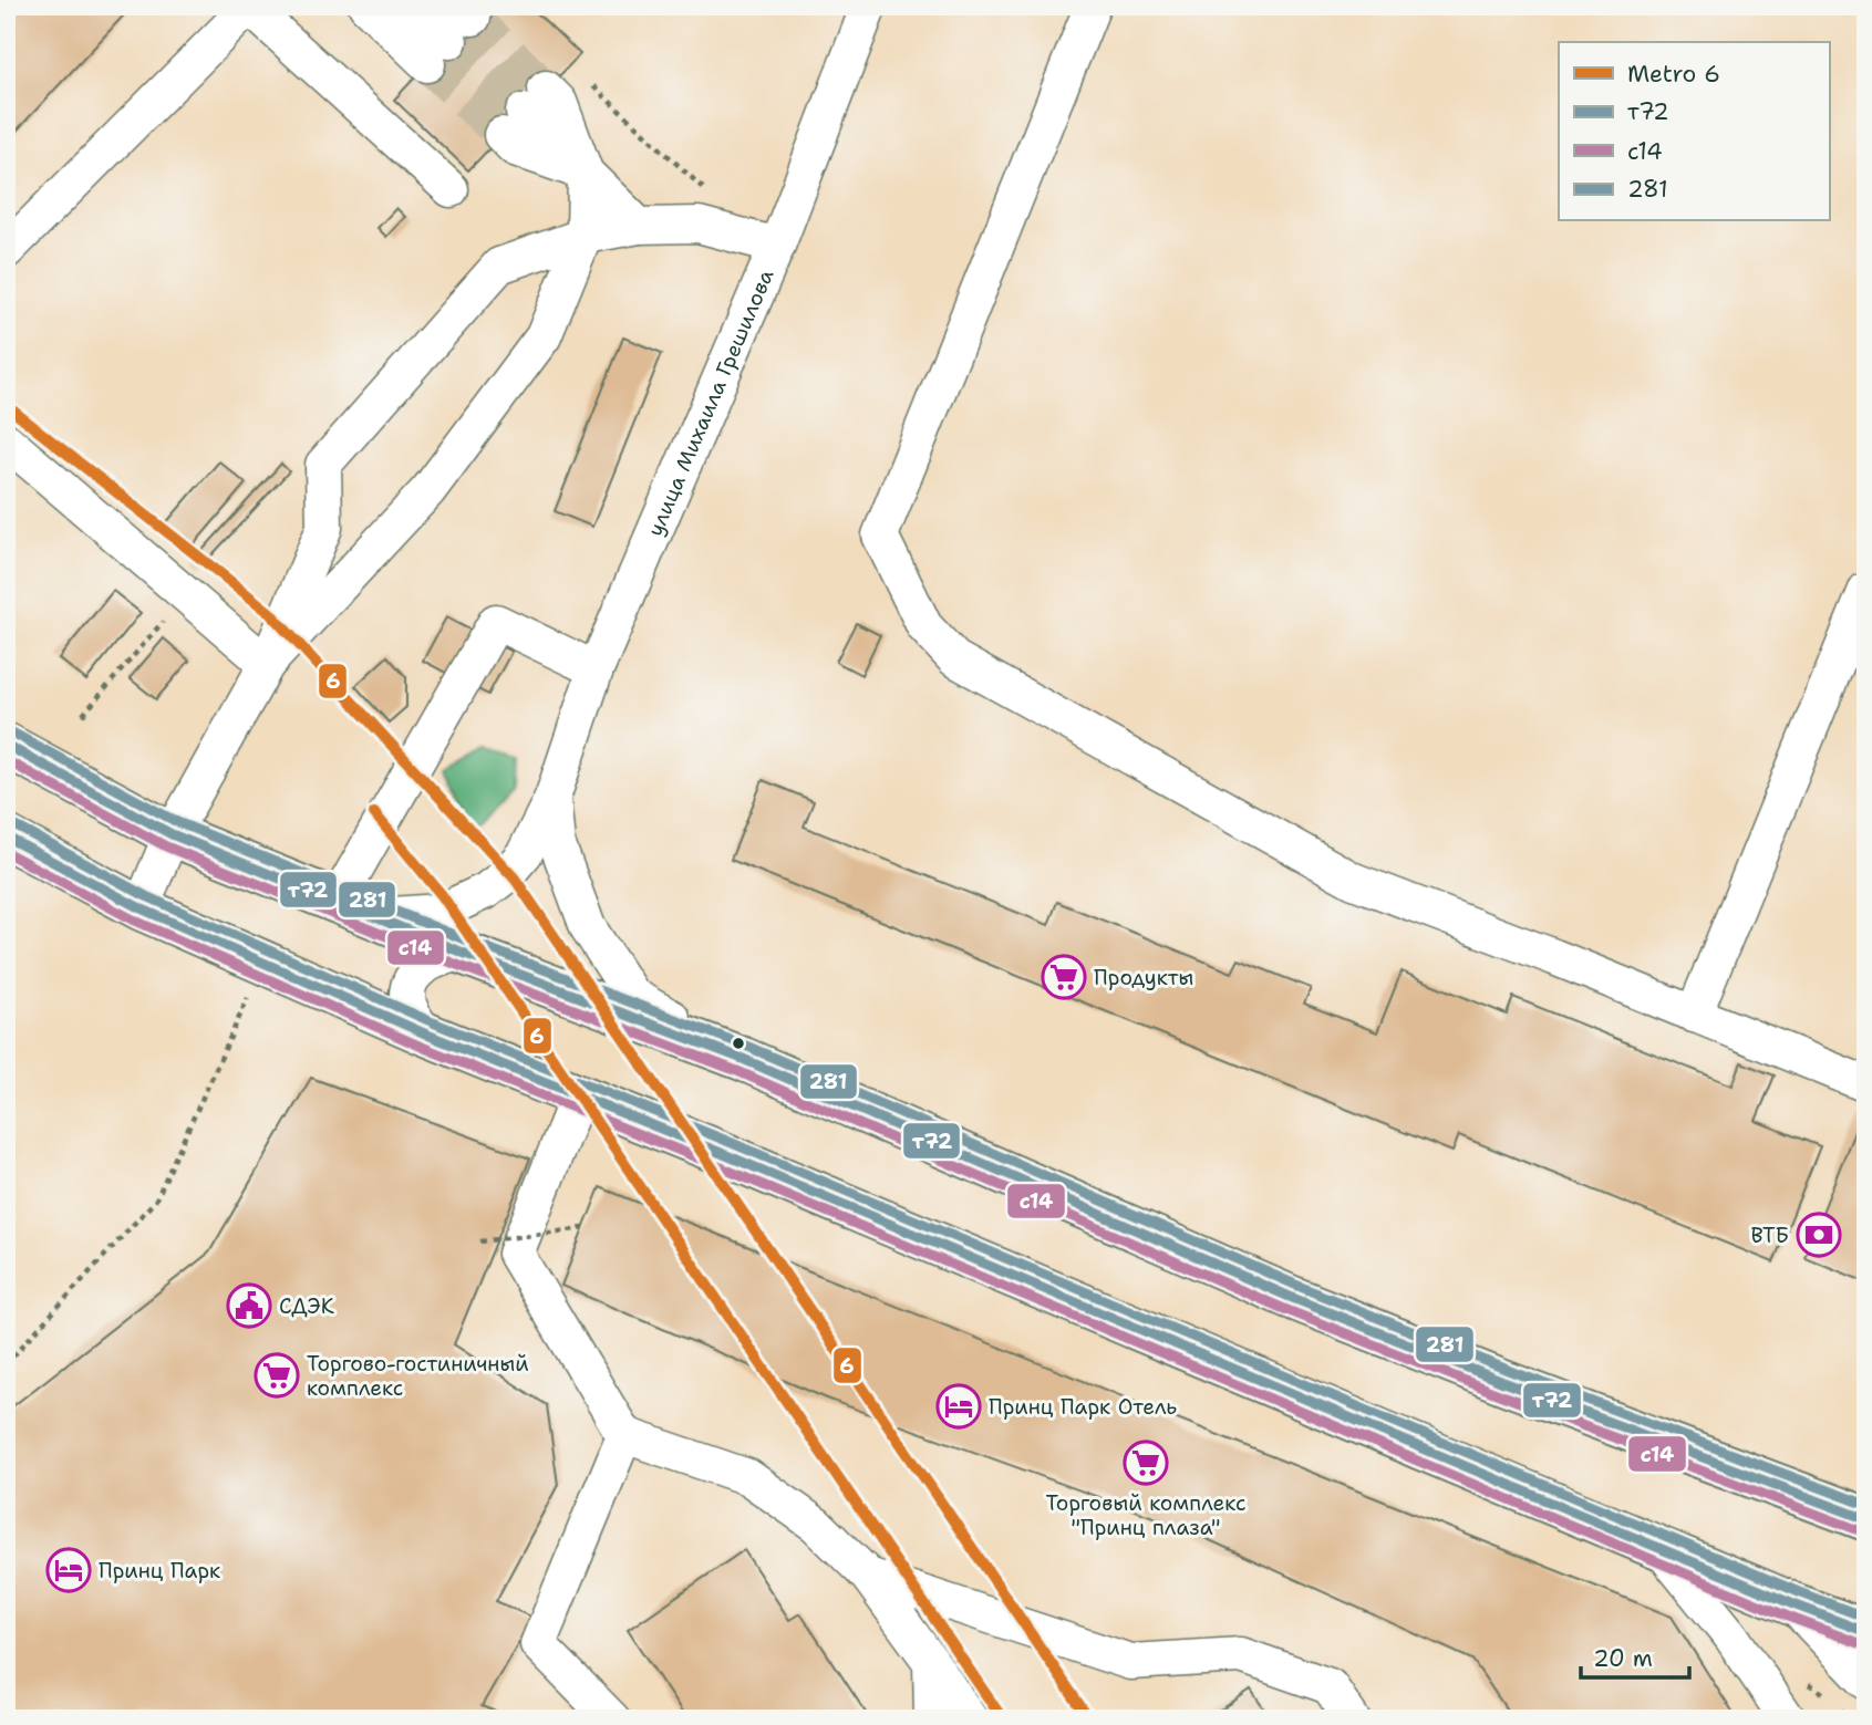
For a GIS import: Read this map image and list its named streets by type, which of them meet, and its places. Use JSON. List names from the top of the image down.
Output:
{
  "streets": {
    "street": ["улица Михаила Грешилова"]
  },
  "places": {
    "supermarket": ["Продукты", "Торгово-гостиничный комплекс", "Торговый комплекс \"Принц плаза\""],
    "bank": ["ВТБ"],
    "public building": ["СДЭК"],
    "hotel": ["Принц Парк Отель", "Принц Парк"]
  },
  "lines": [
    "metro line 6",
    "transit line 281",
    "transit line т72",
    "transit line с14"
  ],
  "legend": [
    "Metro 6",
    "т72",
    "с14",
    "281"
  ],
  "scale_bar": "20 m"
}
